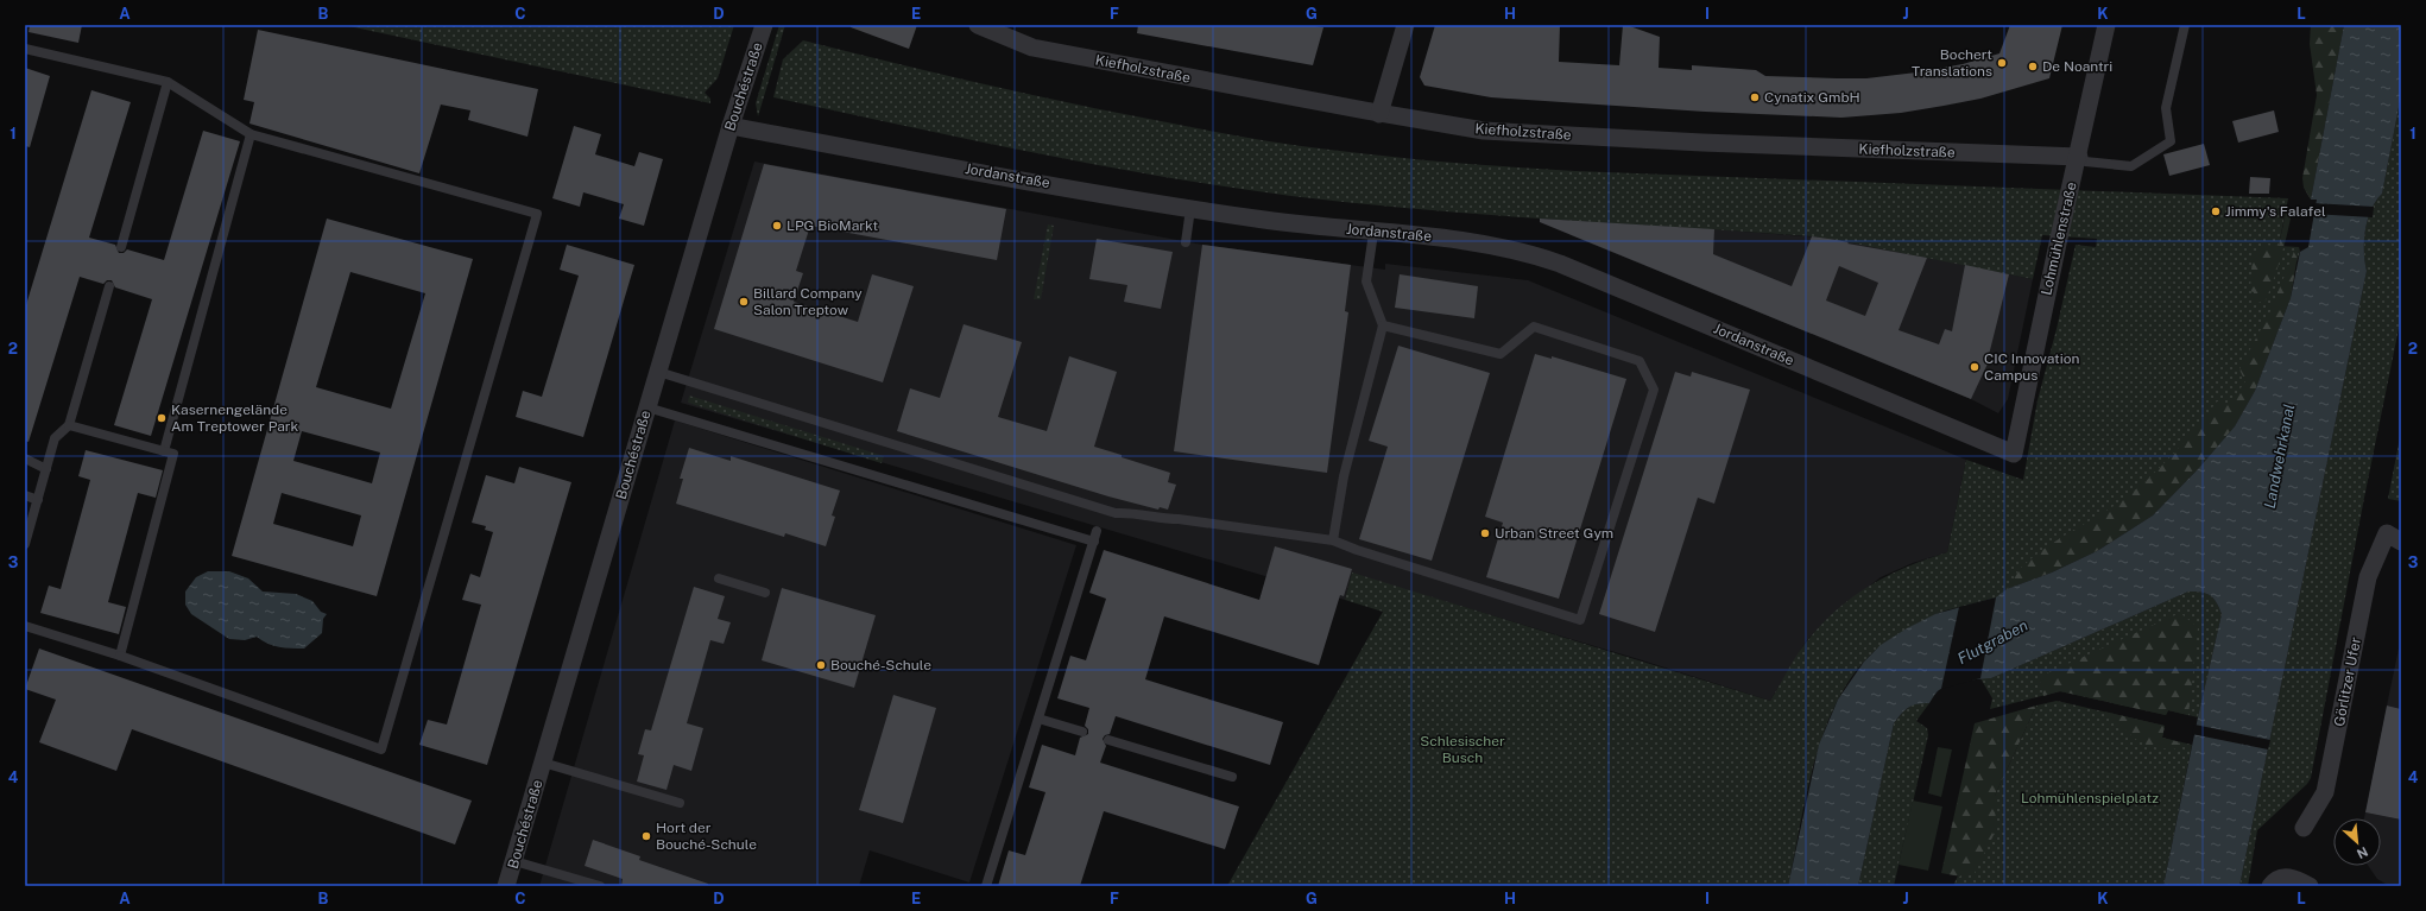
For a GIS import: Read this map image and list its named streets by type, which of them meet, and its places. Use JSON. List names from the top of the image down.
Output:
{
  "streets": {
    "street": [
      "Kiefholzstraße",
      "Bouchéstraße",
      "Jordanstraße",
      "Lohmühlenstraße",
      "Görlitzer Ufer"
    ]
  },
  "crossings": [
    ["Kiefholzstraße", "Lohmühlenstraße"],
    ["Bouchéstraße", "Jordanstraße"],
    ["Jordanstraße", "Lohmühlenstraße"]
  ],
  "water": ["Landwehrkanal", "Flutgraben"],
  "parks": ["Schlesischer Busch", "Lohmühlenspielplatz"],
  "places": [
    "Bochert Translations",
    "De Noantri",
    "Cynatix GmbH",
    "Jimmy's Falafel",
    "LPG BioMarkt",
    "Billard Company Salon Treptow",
    "CIC Innovation Campus",
    "Kasernengelände Am Treptower Park",
    "Urban Street Gym",
    "Bouché-Schule",
    "Hort der Bouché-Schule"
  ],
  "north": "bottom right",
  "grid": {
    "columns": [
      "A",
      "B",
      "C",
      "D",
      "E",
      "F",
      "G",
      "H",
      "I",
      "J",
      "K",
      "L"
    ],
    "rows": [
      "1",
      "2",
      "3",
      "4"
    ]
  }
}
